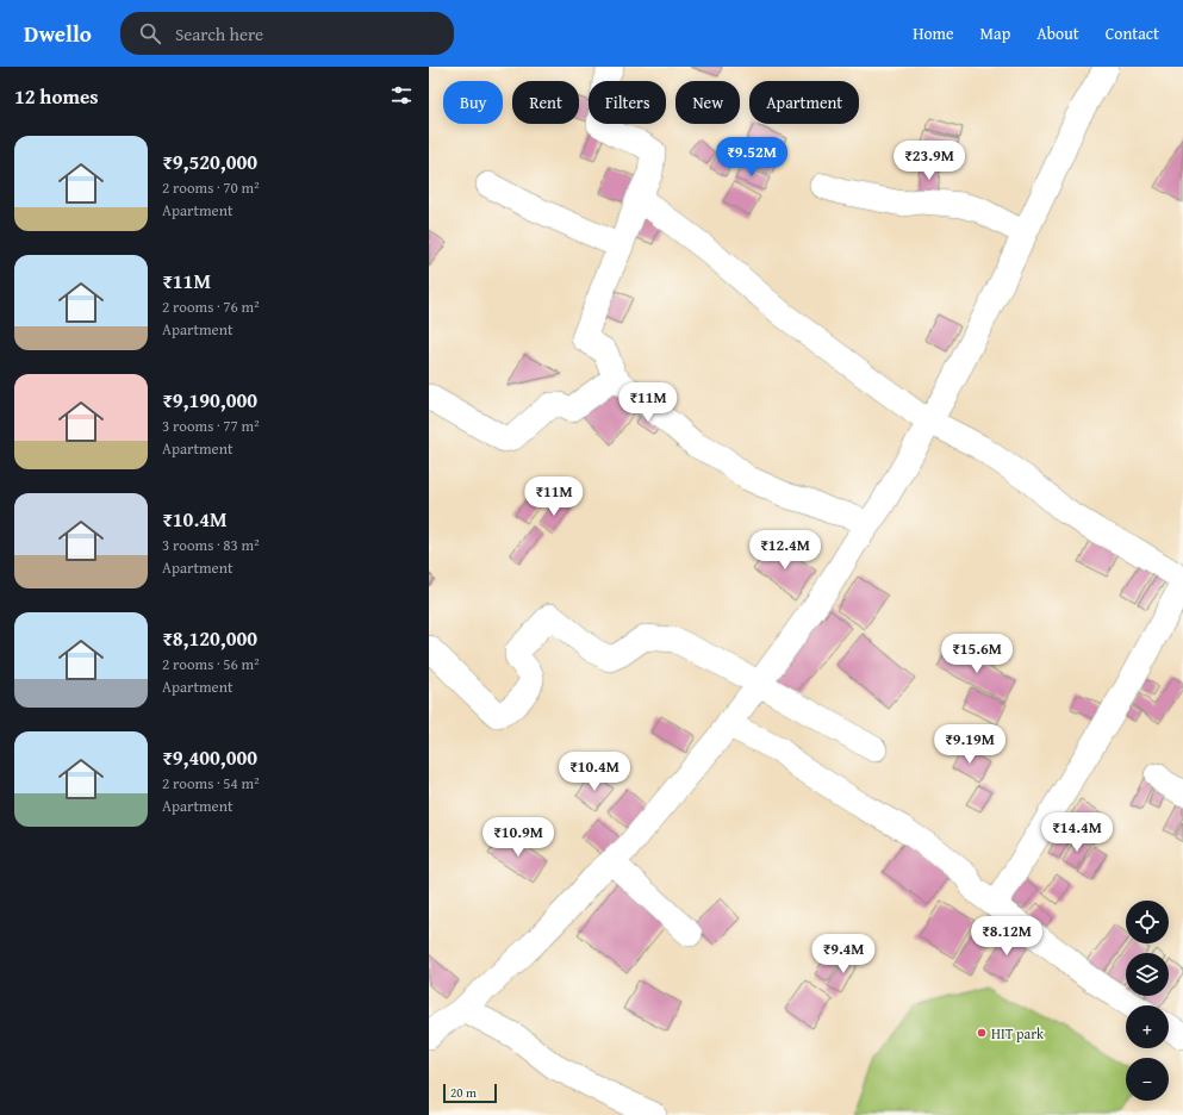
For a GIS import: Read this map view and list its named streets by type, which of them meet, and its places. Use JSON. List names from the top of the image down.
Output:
{
  "places": ["HIT park"],
  "scale_bar": "20 m",
  "page": {
    "header": "Dwello",
    "search": "Search here",
    "nav": [
      "Home",
      "Map",
      "About",
      "Contact"
    ],
    "heading": "12 homes",
    "chip": [
      "Buy",
      "Rent",
      "Filters",
      "New",
      "Apartment"
    ],
    "list": [
      {
        "name": "₹9,520,000",
        "note": "2 rooms · 70 m² · Apartment"
      },
      {
        "name": "₹11M",
        "note": "2 rooms · 76 m² · Apartment"
      },
      {
        "name": "₹9,190,000",
        "note": "3 rooms · 77 m² · Apartment"
      },
      {
        "name": "₹10.4M",
        "note": "3 rooms · 83 m² · Apartment"
      },
      {
        "name": "₹8,120,000",
        "note": "2 rooms · 56 m² · Apartment"
      },
      {
        "name": "₹9,400,000",
        "note": "2 rooms · 54 m² · Apartment"
      }
    ],
    "price": [
      "₹9.52M",
      "₹23.9M",
      "₹11M",
      "₹11M",
      "₹12.4M",
      "₹15.6M",
      "₹9.19M",
      "₹10.4M",
      "₹14.4M",
      "₹10.9M",
      "₹8.12M",
      "₹9.4M"
    ],
    "map_buttons": ["+", "−"],
    "scale": "20 m"
  }
}
